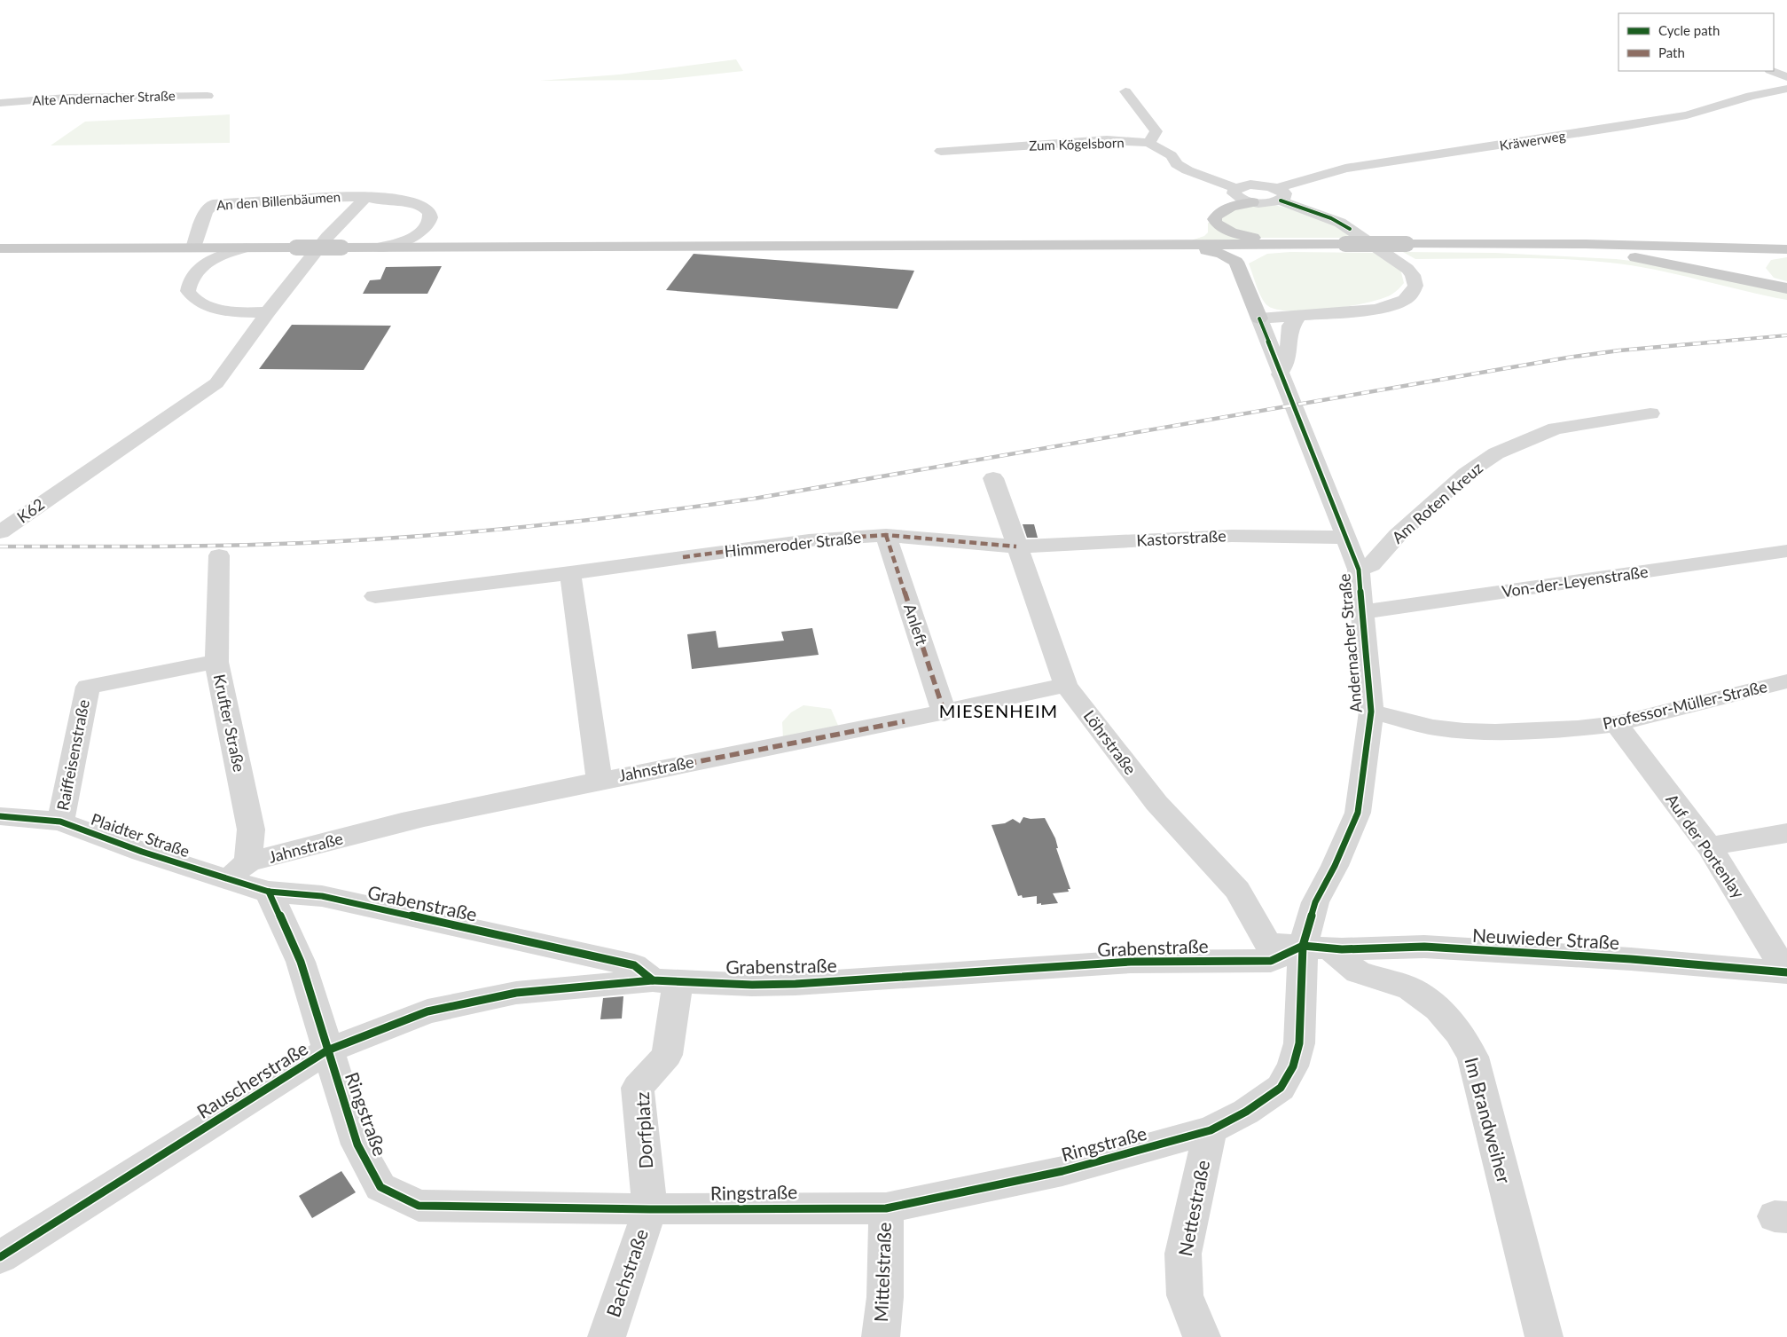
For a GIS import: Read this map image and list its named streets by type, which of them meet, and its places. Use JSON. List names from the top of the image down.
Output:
{
  "streets": {
    "street": [
      "Alte Andernacher Straße",
      "Kräwerweg",
      "Zum Kögelsborn",
      "An den Billenbäumen",
      "Am Roten Kreuz",
      "K62",
      "Kastorstraße",
      "Himmeroder Straße",
      "Von-der-Leyenstraße",
      "Anleft",
      "Andernacher Straße",
      "Professor-Müller-Straße",
      "Krufter Straße",
      "Löhrstraße",
      "Raiffeisenstraße",
      "Jahnstraße",
      "Plaidter Straße",
      "Auf der Portenlay",
      "Grabenstraße",
      "Neuwieder Straße",
      "Rauscherstraße",
      "Ringstraße",
      "Im Brandweiher",
      "Dorfplatz",
      "Nettestraße",
      "Mittelstraße",
      "Bachstraße"
    ]
  },
  "crossings": [
    ["An den Billenbäumen", "K62"],
    ["Am Roten Kreuz", "Andernacher Straße"],
    ["Kastorstraße", "Himmeroder Straße"],
    ["Kastorstraße", "Andernacher Straße"],
    ["Kastorstraße", "Löhrstraße"],
    ["Himmeroder Straße", "Anleft"],
    ["Himmeroder Straße", "Löhrstraße"],
    ["Von-der-Leyenstraße", "Andernacher Straße"],
    ["Anleft", "Jahnstraße"],
    ["Andernacher Straße", "Professor-Müller-Straße"],
    ["Andernacher Straße", "Löhrstraße"],
    ["Andernacher Straße", "Grabenstraße"],
    ["Andernacher Straße", "Neuwieder Straße"],
    ["Andernacher Straße", "Ringstraße"],
    ["Andernacher Straße", "Im Brandweiher"],
    ["Professor-Müller-Straße", "Auf der Portenlay"],
    ["Krufter Straße", "Raiffeisenstraße"],
    ["Krufter Straße", "Jahnstraße"],
    ["Löhrstraße", "Jahnstraße"],
    ["Löhrstraße", "Grabenstraße"],
    ["Löhrstraße", "Neuwieder Straße"],
    ["Löhrstraße", "Ringstraße"],
    ["Löhrstraße", "Im Brandweiher"],
    ["Raiffeisenstraße", "Plaidter Straße"],
    ["Plaidter Straße", "Grabenstraße"],
    ["Plaidter Straße", "Ringstraße"],
    ["Auf der Portenlay", "Neuwieder Straße"],
    ["Grabenstraße", "Neuwieder Straße"],
    ["Grabenstraße", "Rauscherstraße"],
    ["Grabenstraße", "Ringstraße"],
    ["Grabenstraße", "Im Brandweiher"],
    ["Grabenstraße", "Dorfplatz"],
    ["Neuwieder Straße", "Ringstraße"],
    ["Neuwieder Straße", "Im Brandweiher"],
    ["Rauscherstraße", "Ringstraße"],
    ["Rauscherstraße", "Dorfplatz"],
    ["Ringstraße", "Im Brandweiher"],
    ["Ringstraße", "Dorfplatz"],
    ["Ringstraße", "Nettestraße"],
    ["Ringstraße", "Mittelstraße"],
    ["Ringstraße", "Bachstraße"],
    ["Dorfplatz", "Bachstraße"]
  ],
  "districts": ["MIESENHEIM"],
  "legend": ["Cycle path", "Path"]
}
